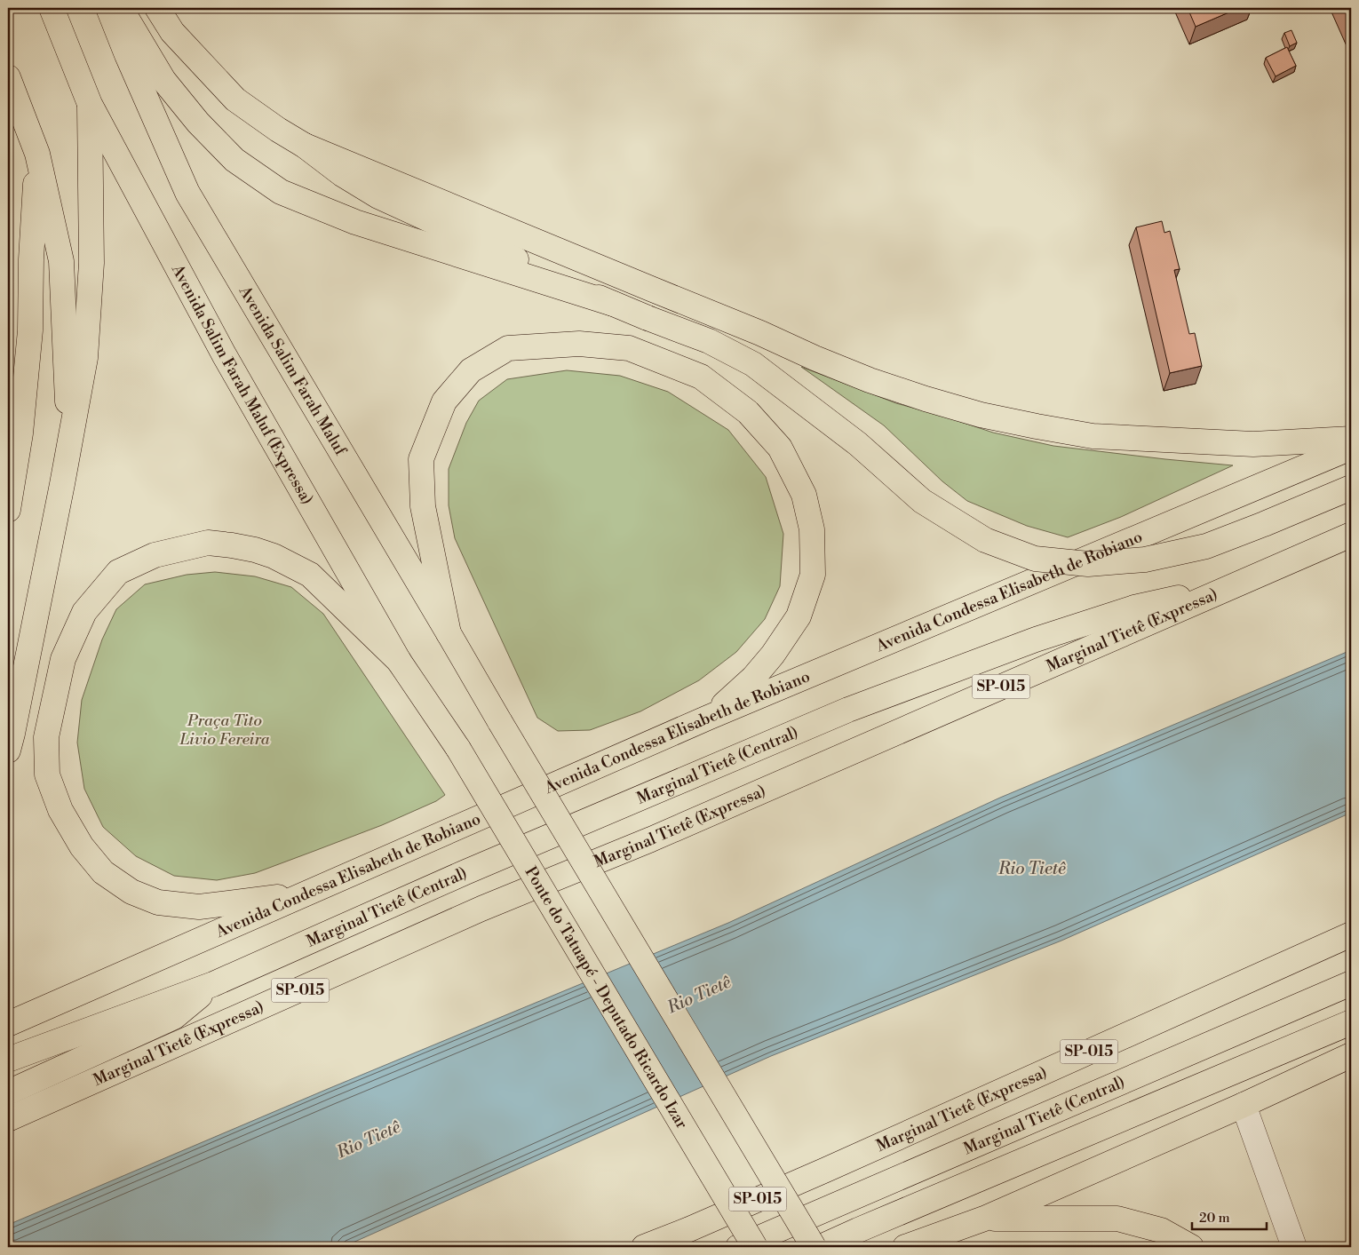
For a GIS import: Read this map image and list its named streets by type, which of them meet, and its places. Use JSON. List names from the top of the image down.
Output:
{
  "streets": {
    "highway": [
      "Avenida Salim Farah Maluf",
      "Avenida Salim Farah Maluf (Expressa)",
      "Avenida Condessa Elisabeth de Robiano",
      "Marginal Tietê (Expressa)",
      "SP-015",
      "Marginal Tietê (Central)",
      "Ponte do Tatuapé - Deputado Ricardo Izar"
    ]
  },
  "crossings": [
    ["Avenida Salim Farah Maluf (Expressa)", "Ponte do Tatuapé - Deputado Ricardo Izar"],
    ["Marginal Tietê (Expressa)", "Marginal Tietê (Central)"]
  ],
  "water": ["Rio Tietê"],
  "parks": ["Praça Tito Livio Fereira"],
  "scale_bar": "20 m"
}
